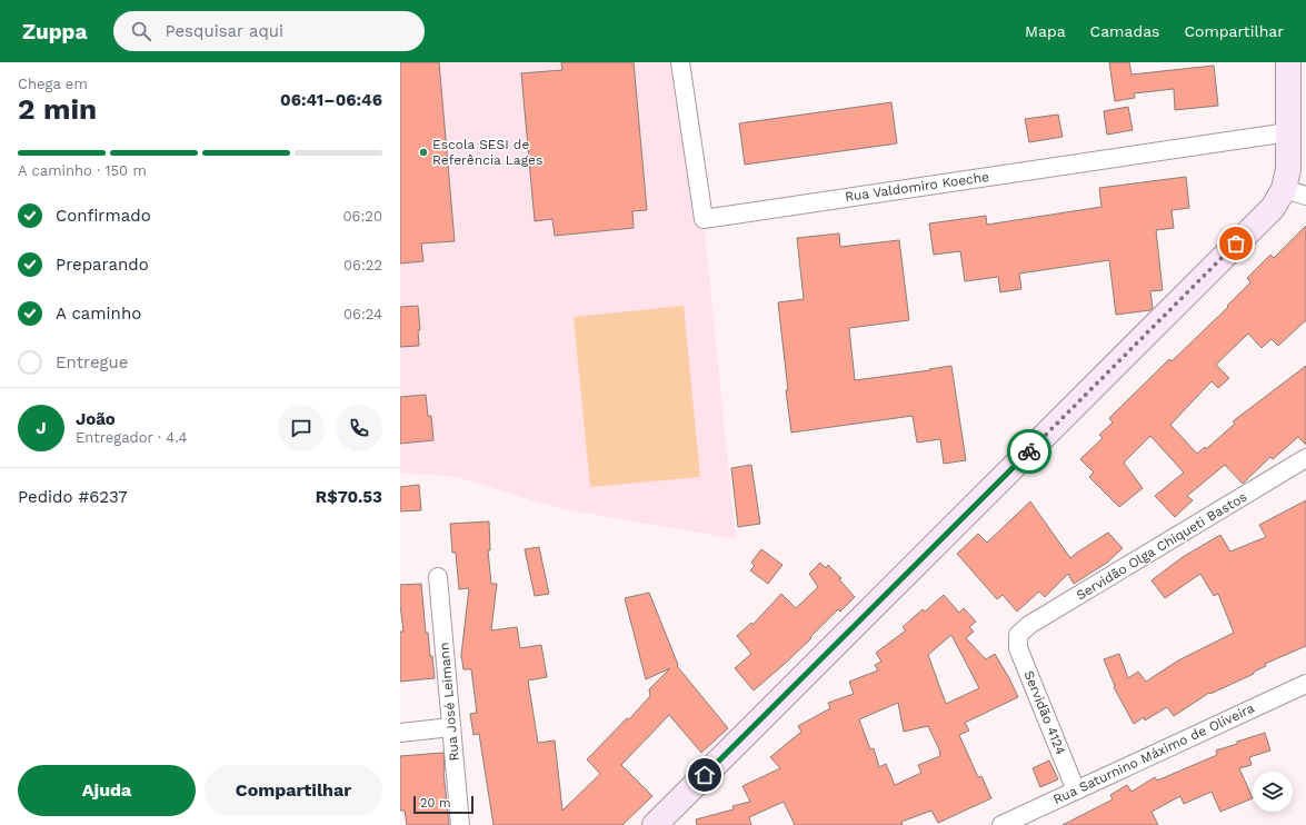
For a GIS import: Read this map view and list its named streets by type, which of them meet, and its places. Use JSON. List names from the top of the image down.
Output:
{
  "streets": {
    "street": [
      "Rua Valdomiro Koeche",
      "Servidão Olga Chiqueti Bastos",
      "Rua José Leimann",
      "Servidão 4124",
      "Rua Saturnino Máximo de Oliveira"
    ]
  },
  "crossings": [
    ["Servidão Olga Chiqueti Bastos", "Servidão 4124"],
    ["Servidão 4124", "Rua Saturnino Máximo de Oliveira"]
  ],
  "places": ["Escola SESI de Referência Lages"],
  "scale_bar": "20 m",
  "page": {
    "header": "Zuppa",
    "search": "Pesquisar aqui",
    "nav": ["Mapa", "Camadas", "Compartilhar"],
    "heading": ["2 min", "Chega em", "06:41–06:46"],
    "panel": [
      "João",
      "Entregador · 4.4",
      "Pedido #6237",
      "R$70.53"
    ],
    "bar": "A caminho · 150 m",
    "list": [
      ["Confirmado", "06:20"],
      ["Preparando", "06:22"],
      ["A caminho", "06:24"],
      "Entregue"
    ],
    "round": "J",
    "buttons": ["Ajuda", "Compartilhar"],
    "scale": "20 m"
  }
}
